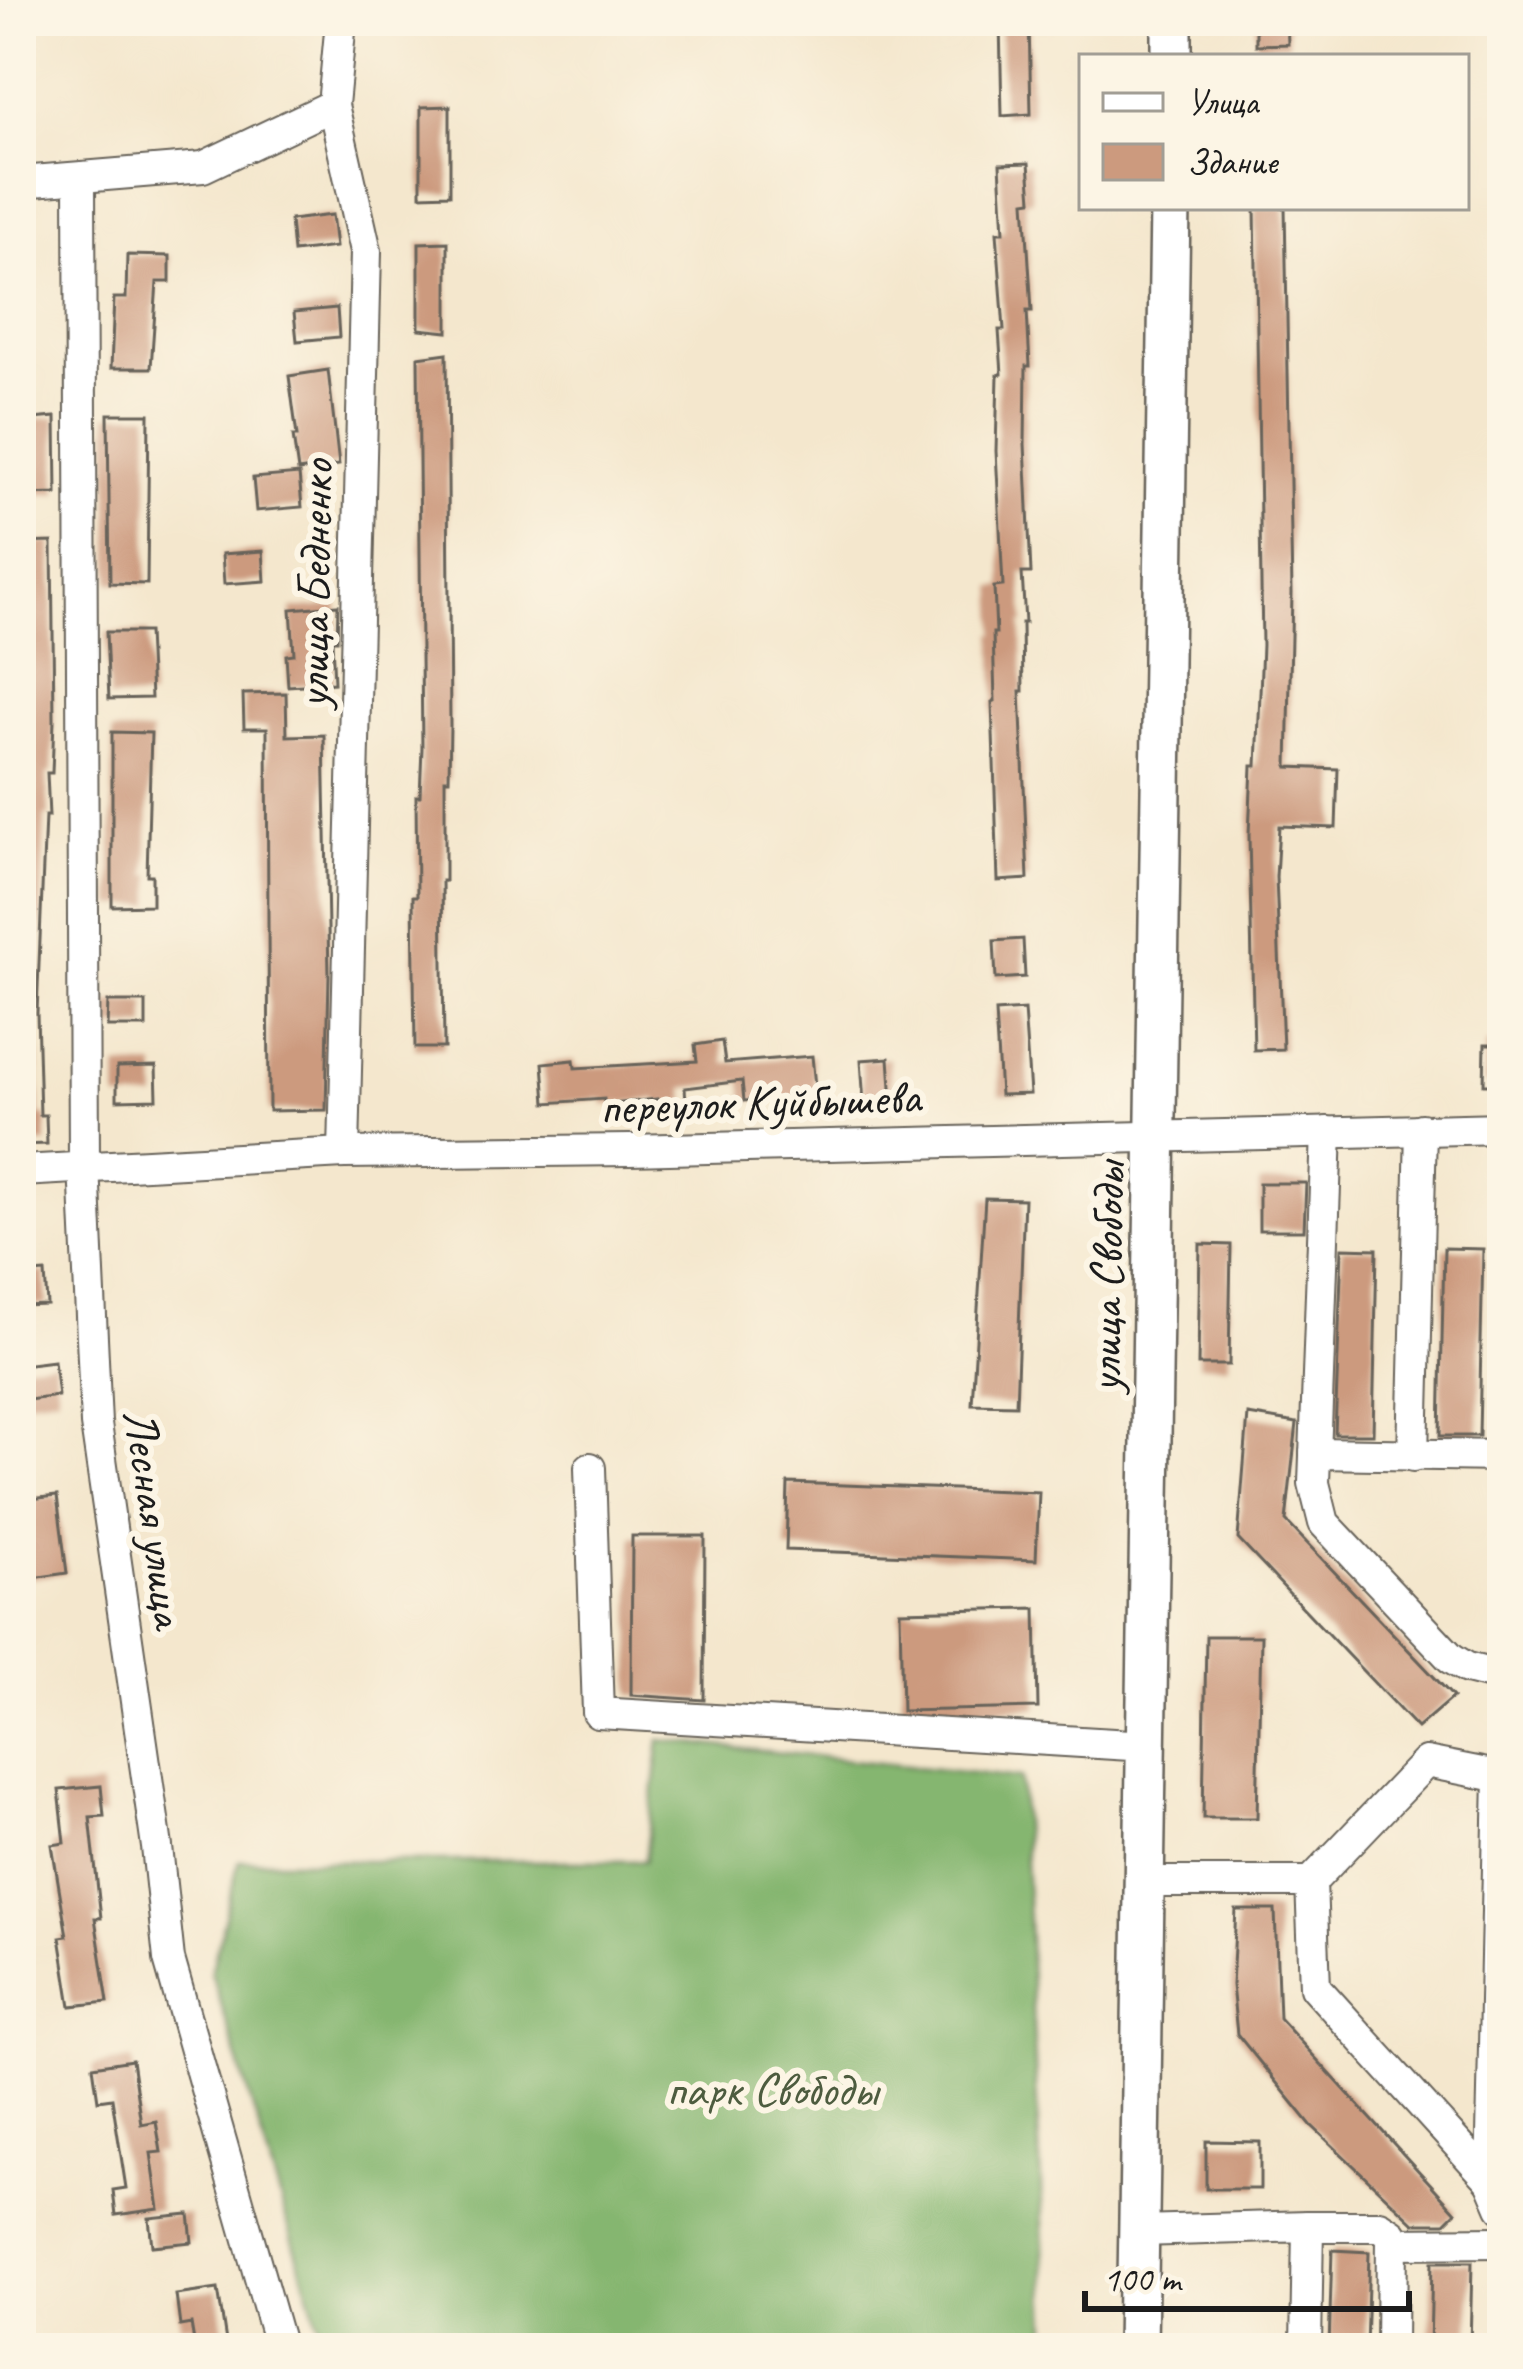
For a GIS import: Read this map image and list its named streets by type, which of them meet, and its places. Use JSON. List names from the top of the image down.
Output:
{
  "streets": {
    "main road": ["улица Свободы"],
    "street": ["улица Бедненко", "переулок Куйбышева", "Лесная улица"]
  },
  "crossings": [
    ["улица Бедненко", "переулок Куйбышева"],
    ["переулок Куйбышева", "улица Свободы"],
    ["переулок Куйбышева", "Лесная улица"]
  ],
  "parks": ["парк Свободы"],
  "legend": ["Улица", "Здание"],
  "scale_bar": "100 m"
}
